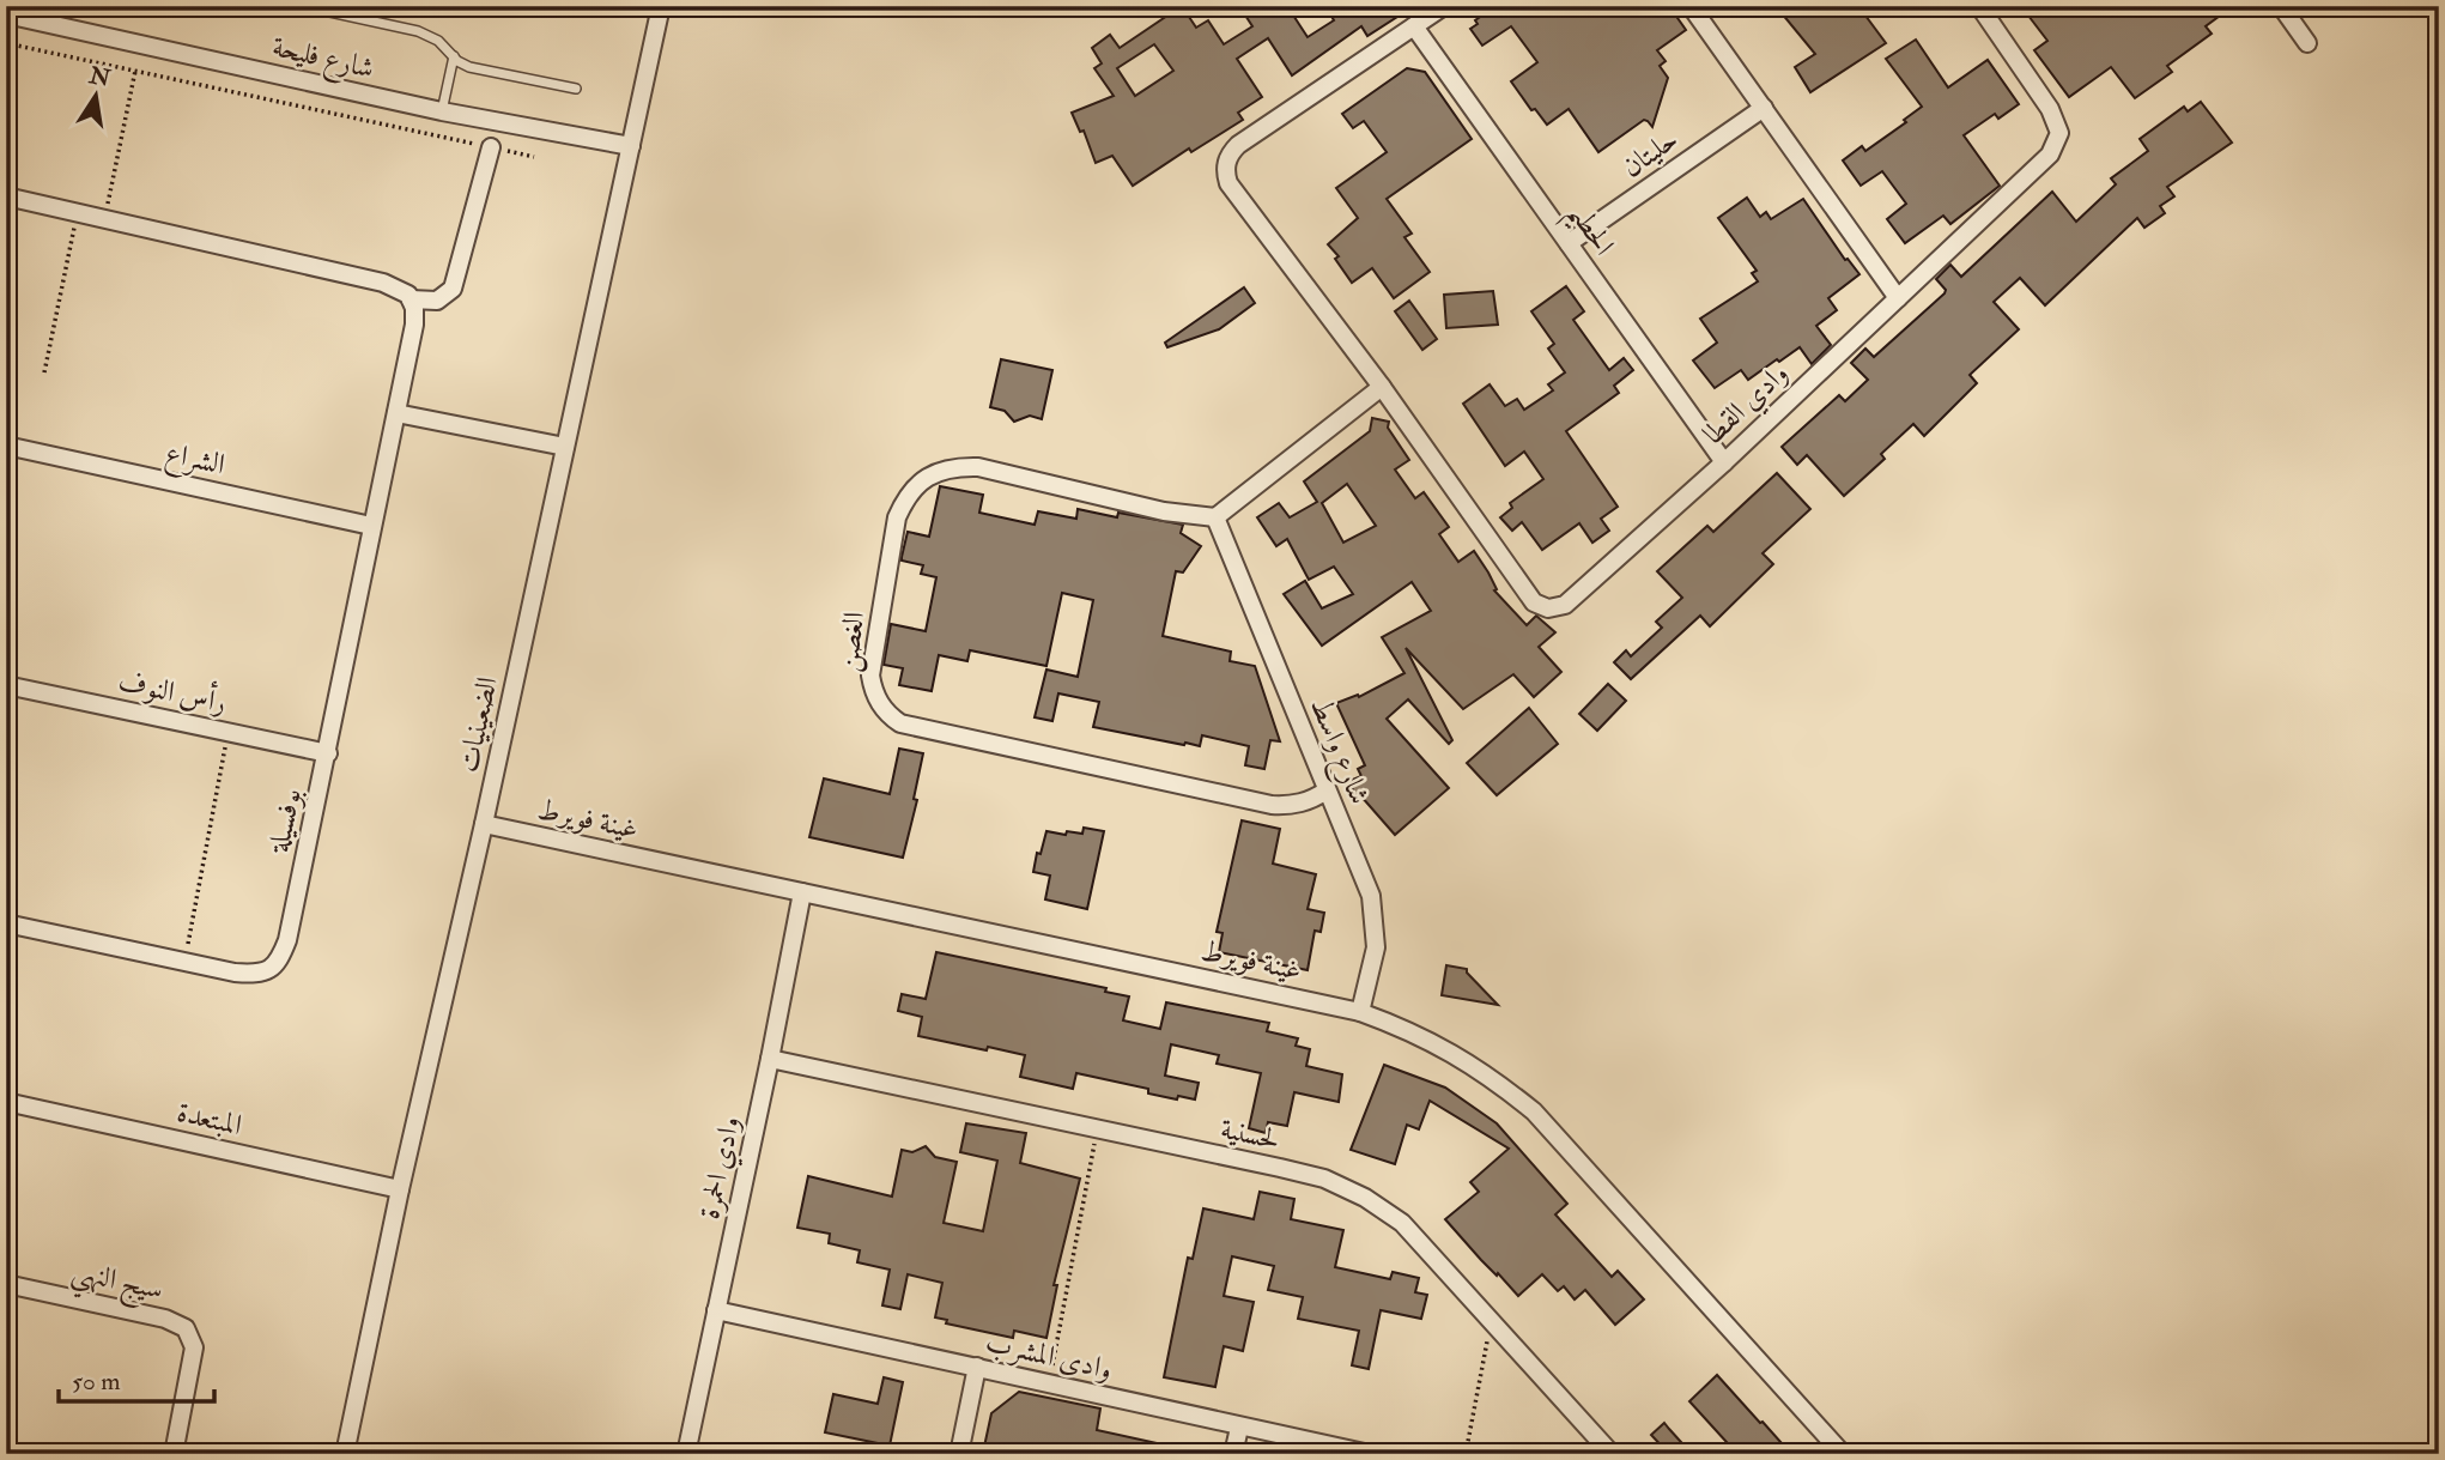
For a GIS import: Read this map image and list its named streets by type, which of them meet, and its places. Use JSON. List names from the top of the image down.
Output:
{
  "streets": {
    "street": [
      "شارع فليحة",
      "حليتان",
      "الحطيم",
      "وادي القطا",
      "الشراع",
      "الغصن",
      "رأس النوف",
      "الضعينيات",
      "شارع واسط",
      "غينة فويرط",
      "بوفسيلة",
      "المبتعدة",
      "لحسنية",
      "وادي الحمرة",
      "سيج النهي",
      "وادى المشرب"
    ]
  },
  "crossings": [
    ["شارع فليحة", "الضعينيات"],
    ["حليتان", "الحطيم"],
    ["الحطيم", "وادي القطا"],
    ["الشراع", "بوفسيلة"],
    ["الغصن", "شارع واسط"],
    ["رأس النوف", "بوفسيلة"],
    ["الضعينيات", "غينة فويرط"],
    ["الضعينيات", "المبتعدة"],
    ["شارع واسط", "غينة فويرط"],
    ["غينة فويرط", "وادي الحمرة"],
    ["لحسنية", "وادي الحمرة"],
    ["وادي الحمرة", "وادى المشرب"]
  ],
  "scale_bar": "50 m",
  "north": "top"
}
